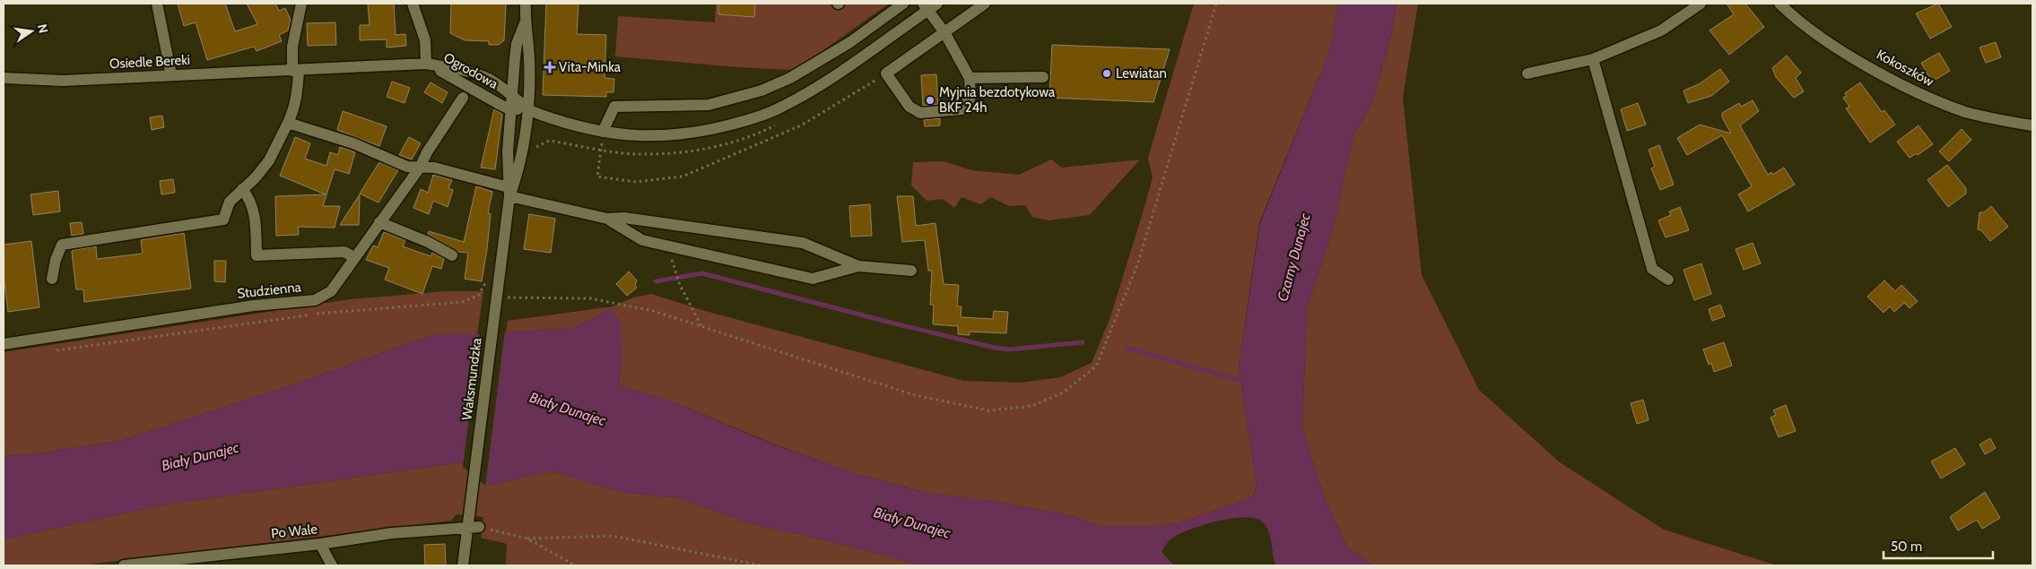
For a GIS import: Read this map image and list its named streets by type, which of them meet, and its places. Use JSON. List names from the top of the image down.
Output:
{
  "streets": {
    "street": [
      "Osiedle Bereki",
      "Kokoszków",
      "Ogrodowa",
      "Studzienna",
      "Waksmundzka",
      "Po Wale"
    ]
  },
  "crossings": [
    ["Osiedle Bereki", "Ogrodowa"],
    ["Ogrodowa", "Waksmundzka"],
    ["Waksmundzka", "Po Wale"]
  ],
  "water": ["Czarny Dunajec", "Biały Dunajec"],
  "places": {
    "health": ["Vita-Minka"],
    "other": ["Lewiatan", "Myjnia bezdotykowa BKF 24h"]
  },
  "scale_bar": "50 m",
  "north": "right"
}
